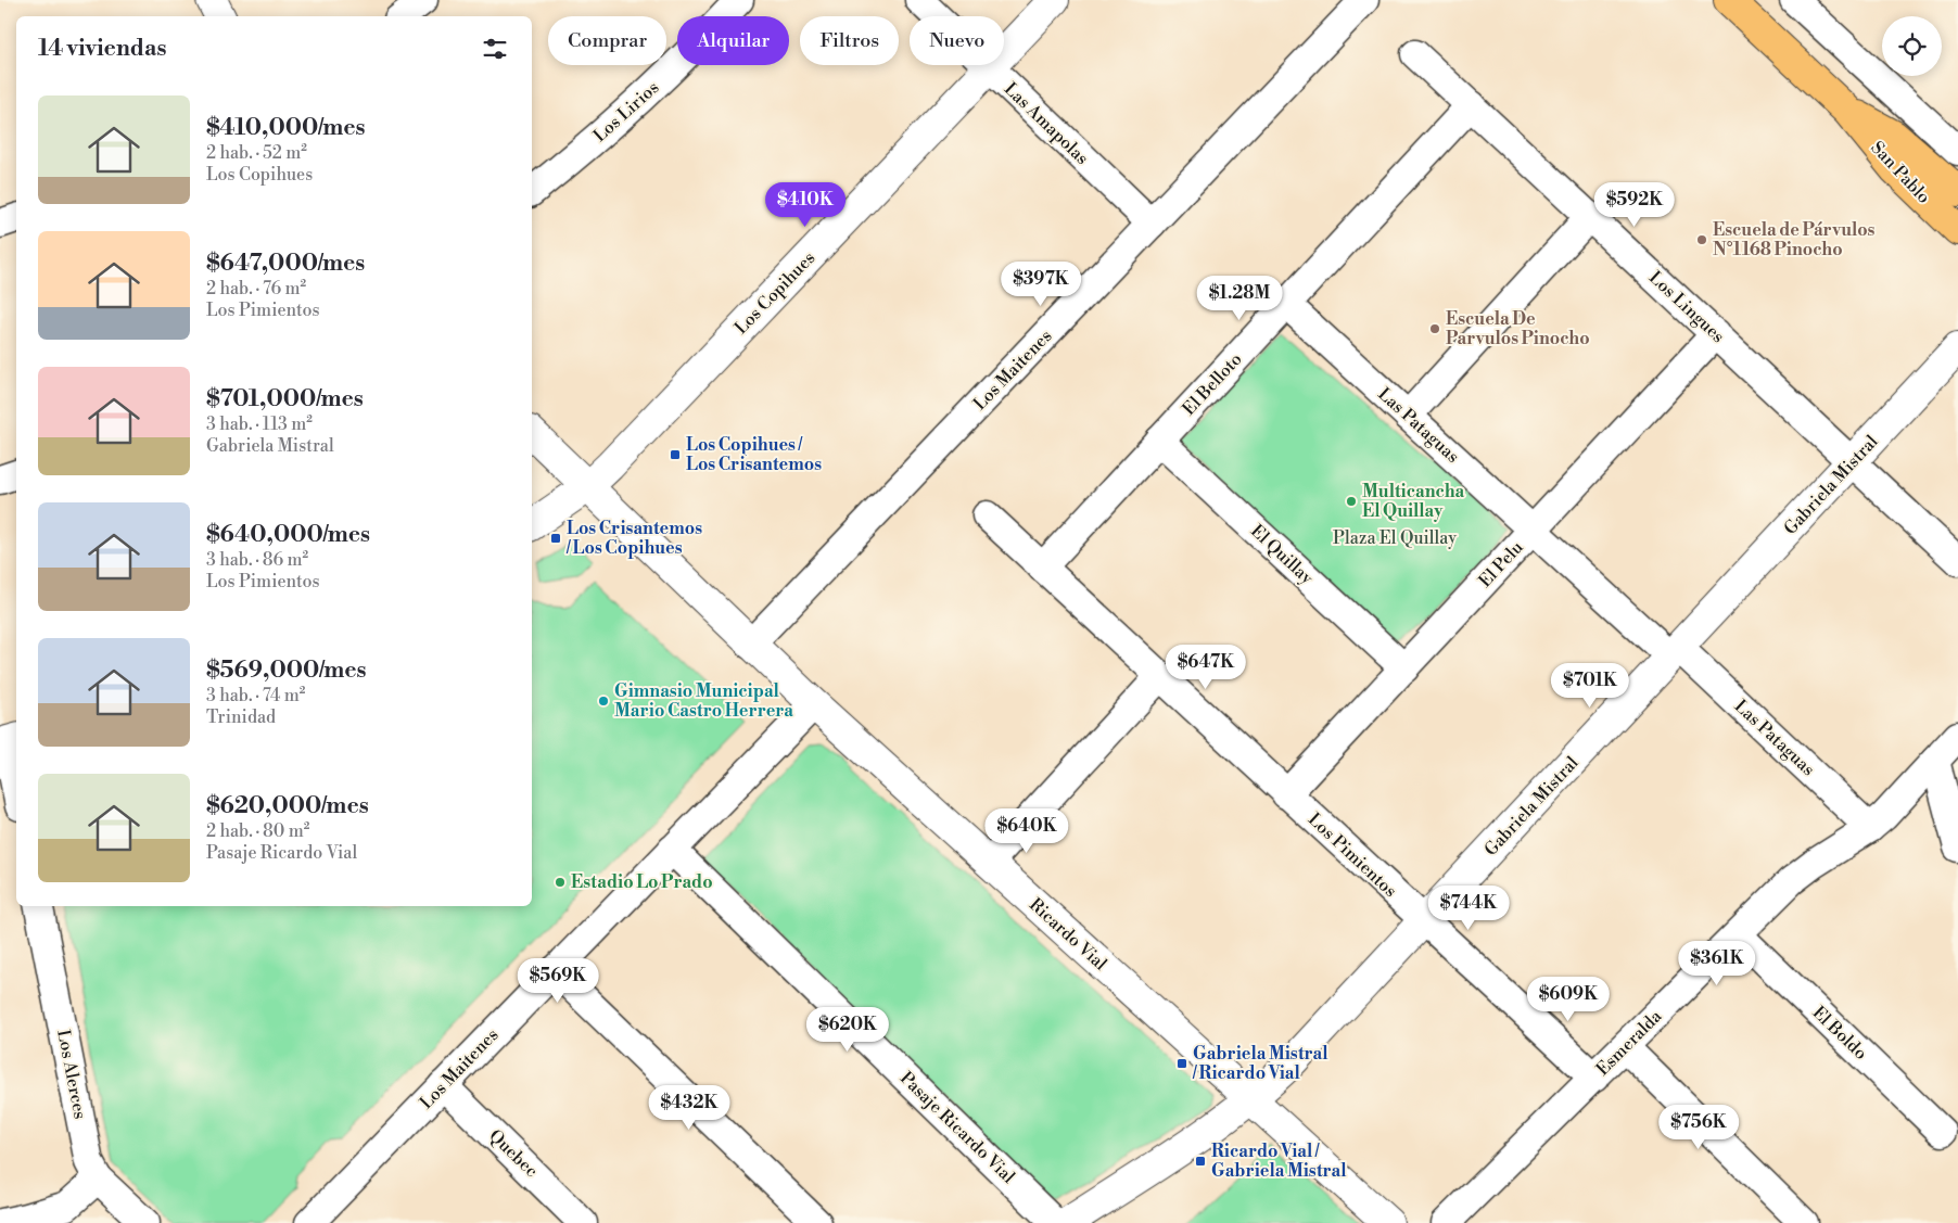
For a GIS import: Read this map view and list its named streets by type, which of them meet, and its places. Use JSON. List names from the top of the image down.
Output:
{
  "streets": {
    "main road": ["San Pablo"],
    "street": [
      "Los Lirios",
      "Las Amapolas",
      "Los Copihues",
      "Los Lingues",
      "Los Maitenes",
      "El Belloto",
      "Las Pataguas",
      "Gabriela Mistral",
      "El Quillay",
      "El Pelu",
      "Los Pimientos",
      "Ricardo Vial",
      "El Boldo",
      "Esmeralda",
      "Los Alerces",
      "Pasaje Ricardo Vial",
      "Quebec"
    ]
  },
  "crossings": [
    ["Las Amapolas", "Los Copihues"],
    ["Las Amapolas", "Los Maitenes"],
    ["Los Copihues", "Ricardo Vial"],
    ["Los Lingues", "El Belloto"],
    ["Los Lingues", "Gabriela Mistral"],
    ["Los Lingues", "El Pelu"],
    ["Los Maitenes", "Ricardo Vial"],
    ["Los Maitenes", "Pasaje Ricardo Vial"],
    ["Los Maitenes", "Quebec"],
    ["El Belloto", "Las Pataguas"],
    ["El Belloto", "El Quillay"],
    ["El Belloto", "Los Pimientos"],
    ["Las Pataguas", "Gabriela Mistral"],
    ["Las Pataguas", "El Pelu"],
    ["Las Pataguas", "Esmeralda"],
    ["Gabriela Mistral", "Los Pimientos"],
    ["Gabriela Mistral", "Ricardo Vial"],
    ["El Quillay", "El Pelu"],
    ["El Pelu", "Los Pimientos"],
    ["Los Pimientos", "Esmeralda"],
    ["El Boldo", "Esmeralda"]
  ],
  "parks": ["Plaza El Quillay"],
  "places": {
    "other": [
      "Escuela de Párvulos N°1168 Pinocho",
      "Escuela De Parvulos Pinocho",
      "Multicancha El Quillay",
      "Gimnasio Municipal Mario Castro Herrera",
      "Estadio Lo Prado"
    ],
    "transit": [
      "Los Copihues / Los Crisantemos",
      "Los Crisantemos / Los Copihues",
      "Gabriela Mistral / Ricardo Vial",
      "Ricardo Vial / Gabriela Mistral"
    ]
  },
  "page": {
    "chip": [
      "Comprar",
      "Alquilar",
      "Filtros",
      "Nuevo"
    ],
    "heading": "14 viviendas",
    "list": [
      {
        "name": "$410,000/mes",
        "note": "2 hab. · 52 m² · Los Copihues"
      },
      {
        "name": "$647,000/mes",
        "note": "2 hab. · 76 m² · Los Pimientos"
      },
      {
        "name": "$701,000/mes",
        "note": "3 hab. · 113 m² · Gabriela Mistral"
      },
      {
        "name": "$640,000/mes",
        "note": "3 hab. · 86 m² · Los Pimientos"
      },
      {
        "name": "$569,000/mes",
        "note": "3 hab. · 74 m² · Trinidad"
      },
      {
        "name": "$620,000/mes",
        "note": "2 hab. · 80 m² · Pasaje Ricardo Vial"
      }
    ],
    "price": [
      "$410K",
      "$592K",
      "$397K",
      "$1.28M",
      "$647K",
      "$701K",
      "$640K",
      "$744K",
      "$361K",
      "$569K",
      "$609K",
      "$620K",
      "$432K",
      "$756K"
    ]
  }
}
